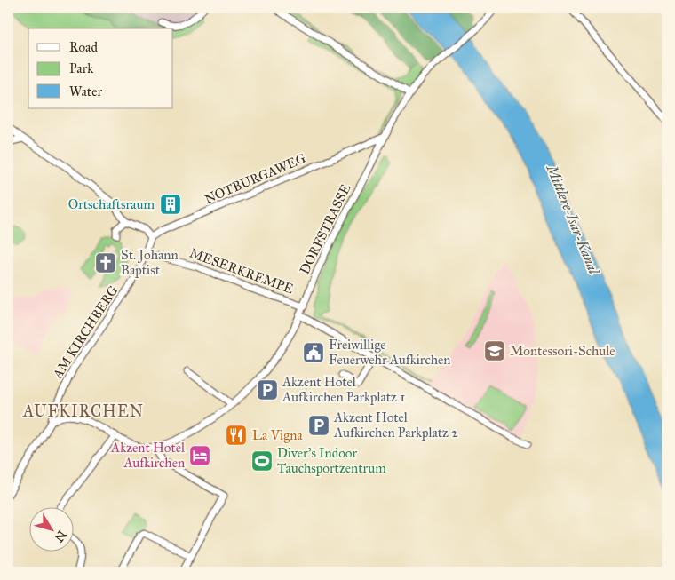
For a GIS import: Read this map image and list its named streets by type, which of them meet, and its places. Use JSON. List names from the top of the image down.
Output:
{
  "streets": {
    "street": [
      "NOTBURGAWEG",
      "DORFSTRASSE",
      "MESERKREMPE",
      "AM KIRCHBERG"
    ]
  },
  "crossings": [
    ["NOTBURGAWEG", "DORFSTRASSE"],
    ["DORFSTRASSE", "MESERKREMPE"],
    ["MESERKREMPE", "AM KIRCHBERG"]
  ],
  "districts": ["AUFKIRCHEN"],
  "water": ["Mittlere-Isar-Kanal"],
  "places": {
    "building": ["Ortschaftsraum"],
    "church": ["St. Johann Baptist"],
    "school or university": ["Montessori-Schule"],
    "public building": ["Freiwillige Feuerwehr Aufkirchen"],
    "parking": ["Akzent Hotel Aufkirchen Parkplatz 1", "Akzent Hotel Aufkirchen Parkplatz 2"],
    "restaurant": ["La Vigna"],
    "hotel": ["Akzent Hotel Aufkirchen"],
    "sports": ["Diver's Indoor Tauchsportzentrum"]
  },
  "legend": ["Road", "Park", "Water"],
  "north": "bottom right"
}
